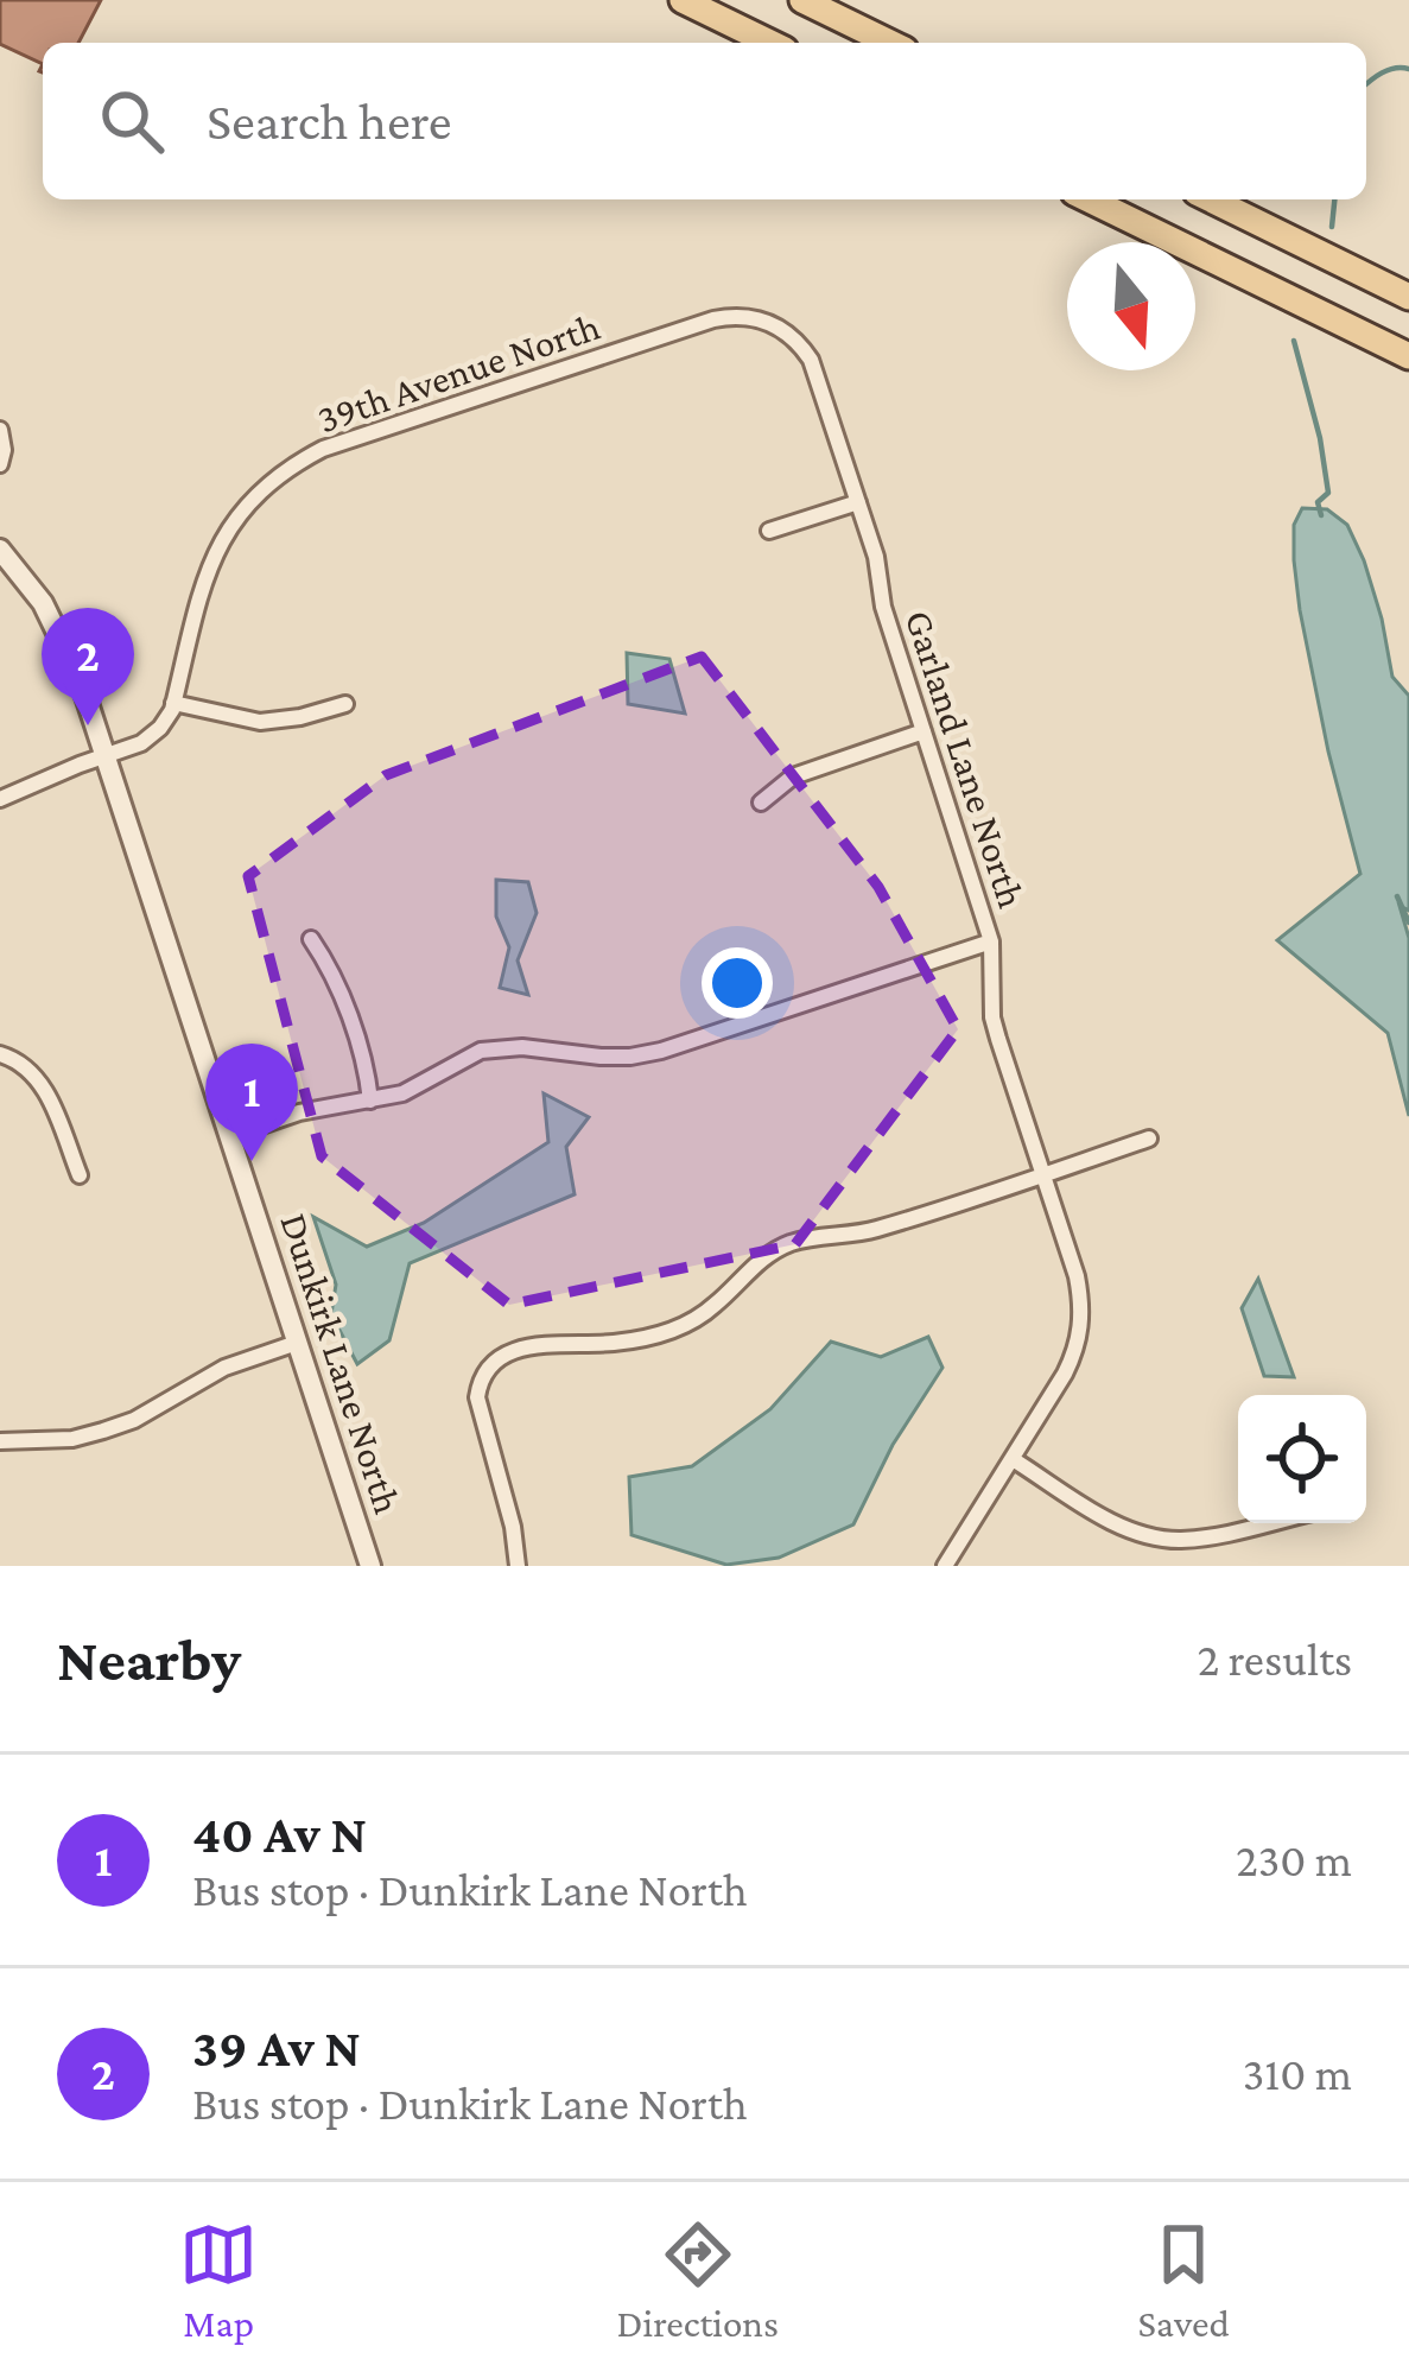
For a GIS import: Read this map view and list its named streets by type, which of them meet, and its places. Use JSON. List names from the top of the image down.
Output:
{
  "streets": {
    "street": ["39th Avenue North", "Garland Lane North", "Dunkirk Lane North"]
  },
  "crossings": [
    ["39th Avenue North", "Garland Lane North"]
  ],
  "north": "bottom",
  "page": {
    "search": "Search here",
    "pins": ["2", "1"],
    "heading": ["Nearby", "2 results"],
    "list": [
      {
        "mark": "1",
        "name": "40 Av N",
        "note": "Bus stop · Dunkirk Lane North",
        "value": "230 m"
      },
      {
        "mark": "2",
        "name": "39 Av N",
        "note": "Bus stop · Dunkirk Lane North",
        "value": "310 m"
      }
    ],
    "nav": ["Map", "Directions", "Saved"]
  }
}
